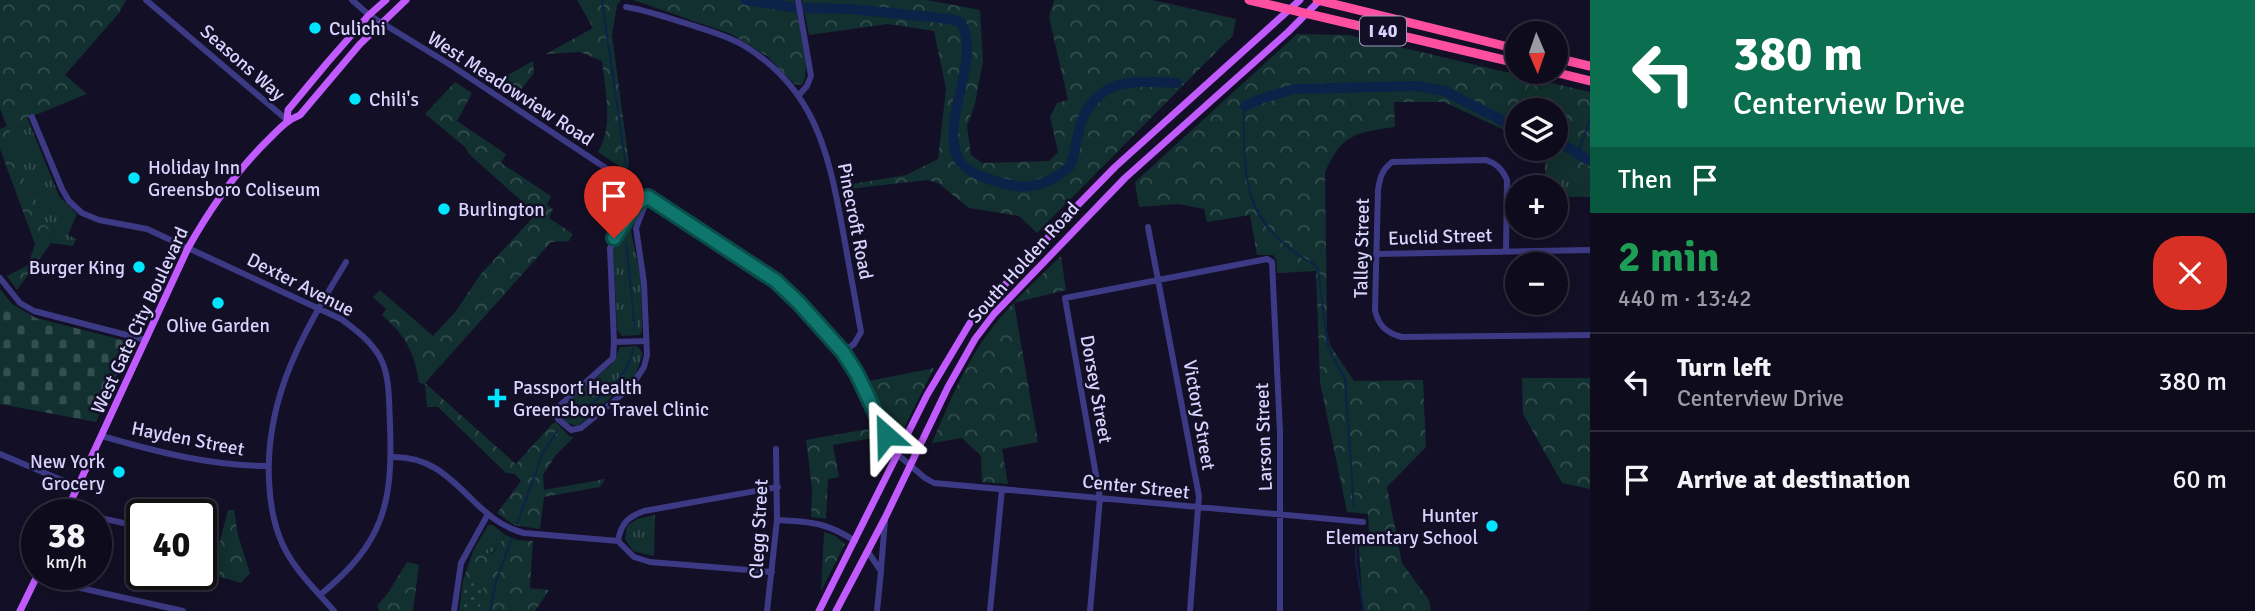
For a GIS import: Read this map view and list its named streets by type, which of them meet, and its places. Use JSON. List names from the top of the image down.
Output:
{
  "streets": {
    "highway": ["I 40"],
    "main road": ["South Holden Road", "West Gate City Boulevard"],
    "street": [
      "Seasons Way",
      "West Meadowview Road",
      "Pinecroft Road",
      "Euclid Street",
      "Talley Street",
      "Dexter Avenue",
      "Dorsey Street",
      "Victory Street",
      "Larson Street",
      "Hayden Street",
      "Center Street",
      "Clegg Street"
    ]
  },
  "crossings": [
    ["I 40", "South Holden Road"],
    ["Seasons Way", "West Gate City Boulevard"],
    ["West Meadowview Road", "Pinecroft Road"],
    ["West Meadowview Road", "South Holden Road"],
    ["West Meadowview Road", "West Gate City Boulevard"],
    ["West Meadowview Road", "Center Street"],
    ["Euclid Street", "Talley Street"],
    ["South Holden Road", "Center Street"],
    ["Dexter Avenue", "West Gate City Boulevard"],
    ["West Gate City Boulevard", "Hayden Street"],
    ["Dorsey Street", "Victory Street"],
    ["Dorsey Street", "Larson Street"],
    ["Dorsey Street", "Center Street"],
    ["Victory Street", "Larson Street"],
    ["Victory Street", "Center Street"],
    ["Larson Street", "Center Street"]
  ],
  "places": {
    "other": [
      "Culichi",
      "Chili's",
      "Holiday Inn Greensboro Coliseum",
      "Burlington",
      "Burger King",
      "Olive Garden",
      "New York Grocery",
      "Hunter Elementary School"
    ],
    "health": ["Passport Health Greensboro Travel Clinic"]
  },
  "north": "bottom",
  "page": {
    "turn": ["380 m", "Centerview Drive"],
    "map_buttons": ["+", "−"],
    "then": "Then",
    "heading": ["2 min", "440 m · 13:42"],
    "list": [
      {
        "name": "Turn left",
        "note": "Centerview Drive",
        "value": "380 m"
      },
      {
        "name": "Arrive at destination",
        "value": "60 m"
      }
    ],
    "speed": "38 km/h",
    "limit": "40"
  }
}
